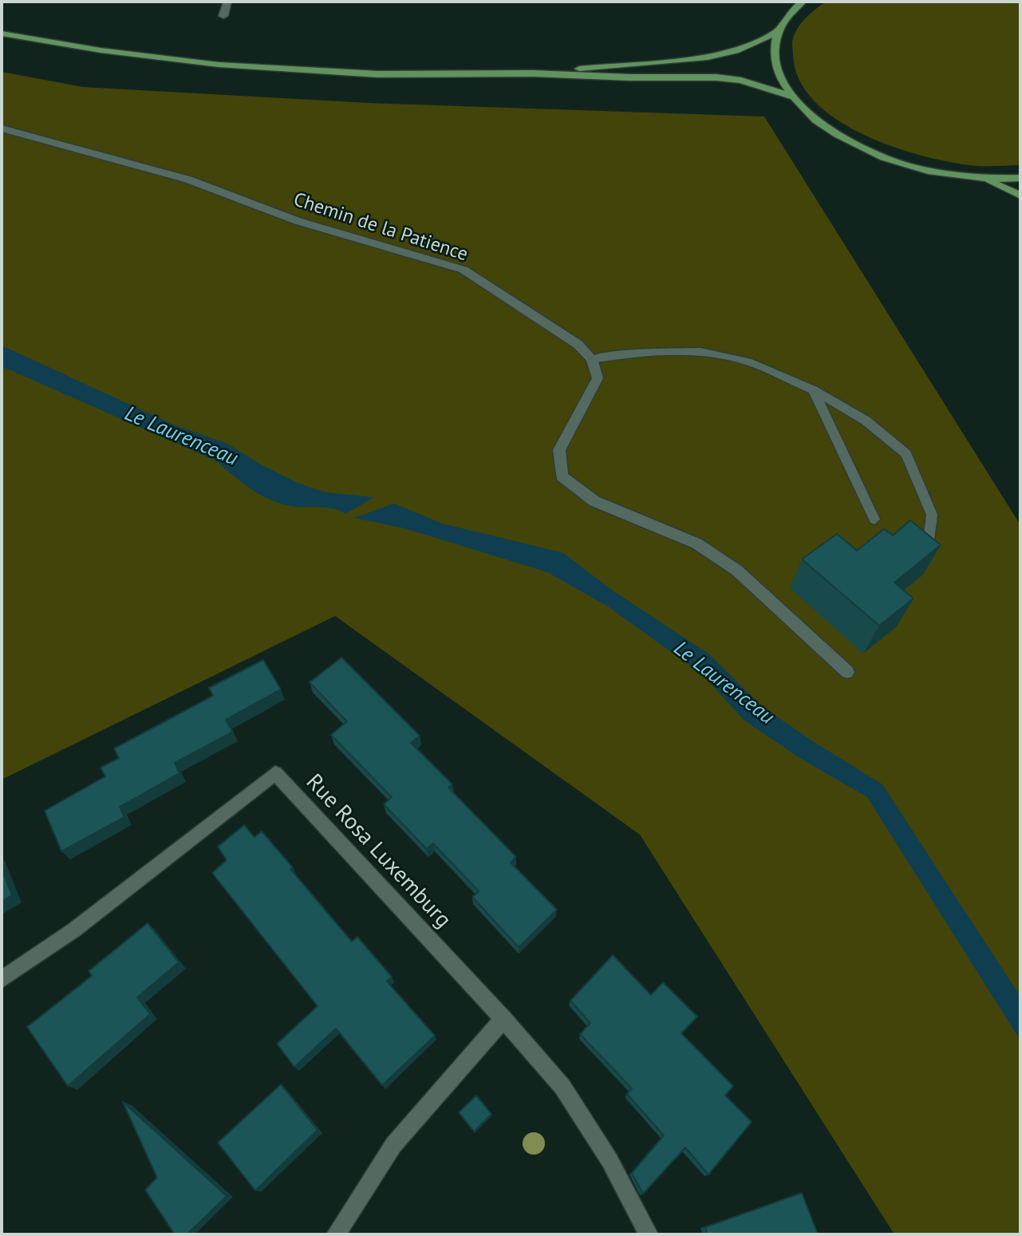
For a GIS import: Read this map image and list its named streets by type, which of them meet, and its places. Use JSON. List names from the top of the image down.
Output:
{
  "streets": {
    "street": ["Chemin de la Patience", "Rue Rosa Luxemburg"]
  },
  "water": ["Le Laurenceau"]
}
